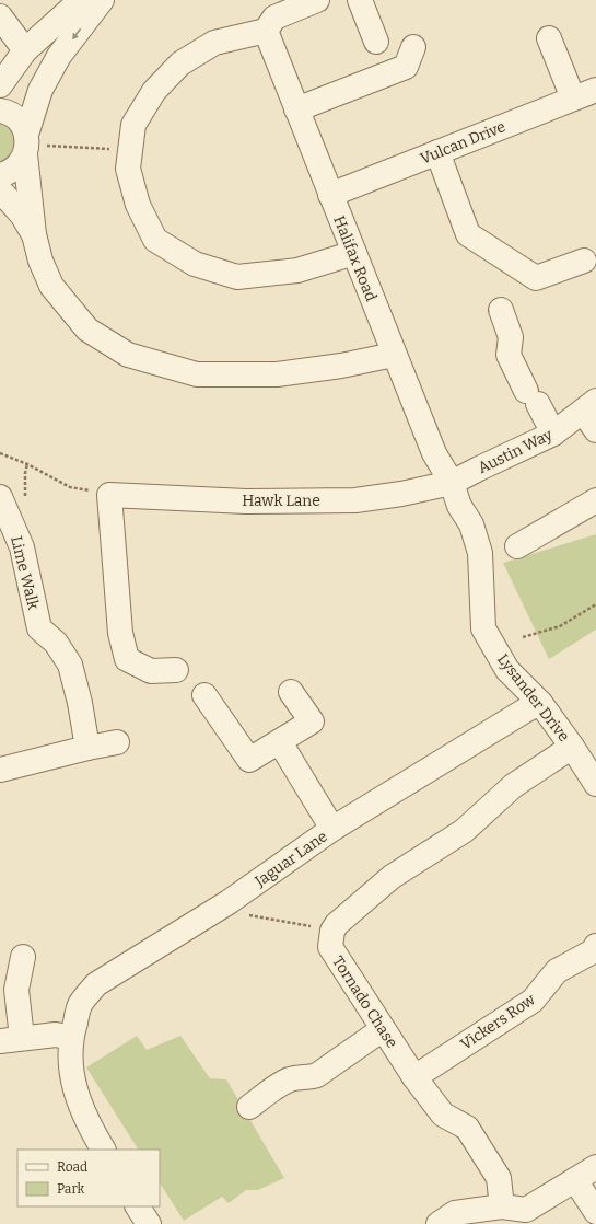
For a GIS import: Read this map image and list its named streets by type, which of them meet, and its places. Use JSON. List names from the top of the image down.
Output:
{
  "streets": {
    "street": [
      "Vulcan Drive",
      "Halifax Road",
      "Austin Way",
      "Hawk Lane",
      "Lime Walk",
      "Lysander Drive",
      "Jaguar Lane",
      "Tornado Chase",
      "Vickers Row"
    ]
  },
  "crossings": [
    ["Vulcan Drive", "Halifax Road"],
    ["Halifax Road", "Austin Way"],
    ["Halifax Road", "Hawk Lane"],
    ["Halifax Road", "Lysander Drive"],
    ["Austin Way", "Hawk Lane"],
    ["Austin Way", "Lysander Drive"],
    ["Hawk Lane", "Lysander Drive"],
    ["Lysander Drive", "Jaguar Lane"],
    ["Tornado Chase", "Vickers Row"]
  ],
  "legend": ["Road", "Park"]
}
